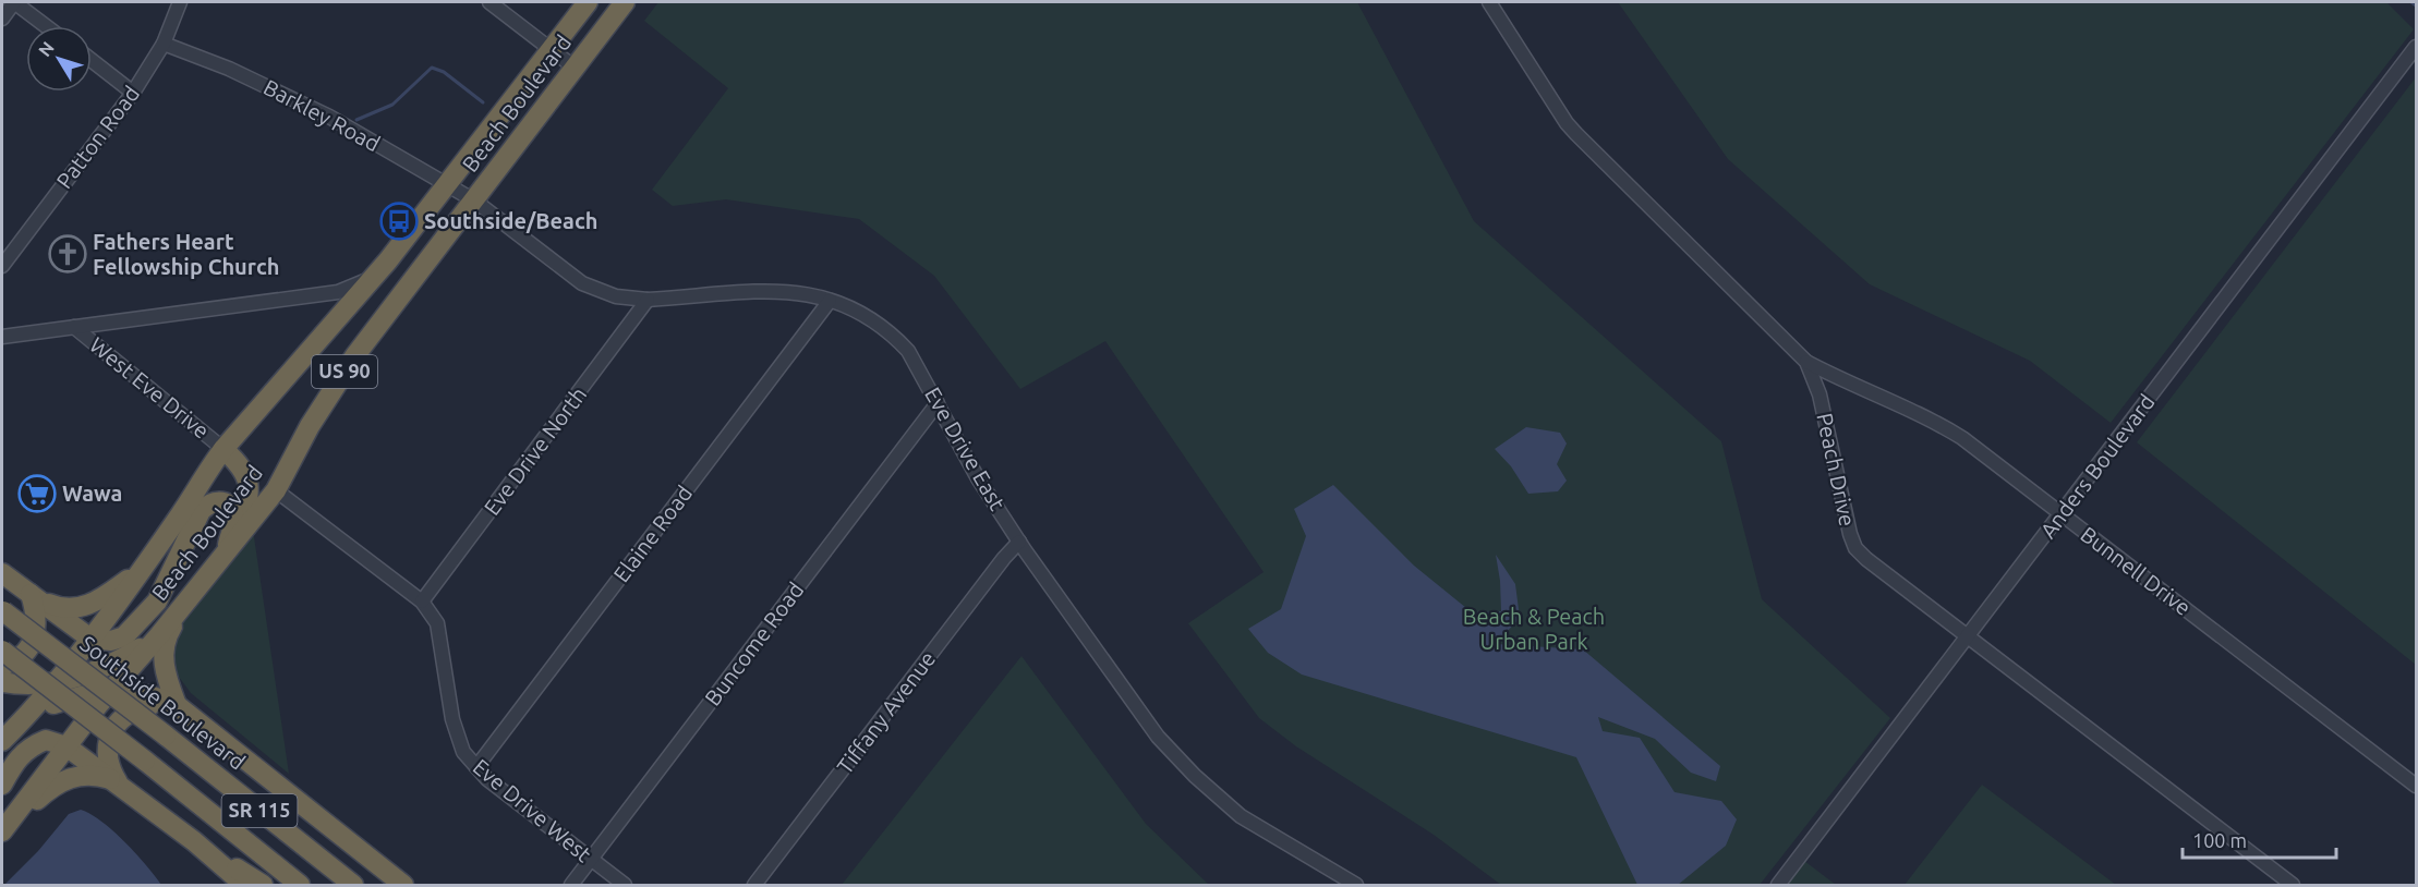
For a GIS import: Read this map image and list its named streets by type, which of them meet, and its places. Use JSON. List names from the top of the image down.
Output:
{
  "streets": {
    "highway": [
      "Beach Boulevard",
      "US 90",
      "Southside Boulevard",
      "SR 115"
    ],
    "street": [
      "Barkley Road",
      "Patton Road",
      "West Eve Drive",
      "Eve Drive East",
      "Eve Drive North",
      "Anders Boulevard",
      "Peach Drive",
      "Elaine Road",
      "Bunnell Drive",
      "Buncome Road",
      "Tiffany Avenue",
      "Eve Drive West"
    ]
  },
  "crossings": [
    ["Beach Boulevard", "Barkley Road"],
    ["Beach Boulevard", "Eve Drive East"],
    ["Beach Boulevard", "Eve Drive West"],
    ["Barkley Road", "Patton Road"],
    ["Barkley Road", "US 90"],
    ["Barkley Road", "Eve Drive East"],
    ["US 90", "West Eve Drive"],
    ["Eve Drive East", "Eve Drive North"],
    ["Eve Drive East", "Elaine Road"],
    ["Eve Drive East", "Buncome Road"],
    ["Eve Drive East", "Tiffany Avenue"],
    ["Eve Drive North", "Eve Drive West"],
    ["Anders Boulevard", "Peach Drive"],
    ["Anders Boulevard", "Bunnell Drive"],
    ["Peach Drive", "Bunnell Drive"],
    ["Elaine Road", "Eve Drive West"],
    ["Buncome Road", "Eve Drive West"]
  ],
  "parks": ["Beach & Peach Urban Park"],
  "places": {
    "bus stop": ["Southside/Beach"],
    "church": ["Fathers Heart Fellowship Church"],
    "supermarket": ["Wawa"]
  },
  "scale_bar": "100 m",
  "north": "top left"
}
